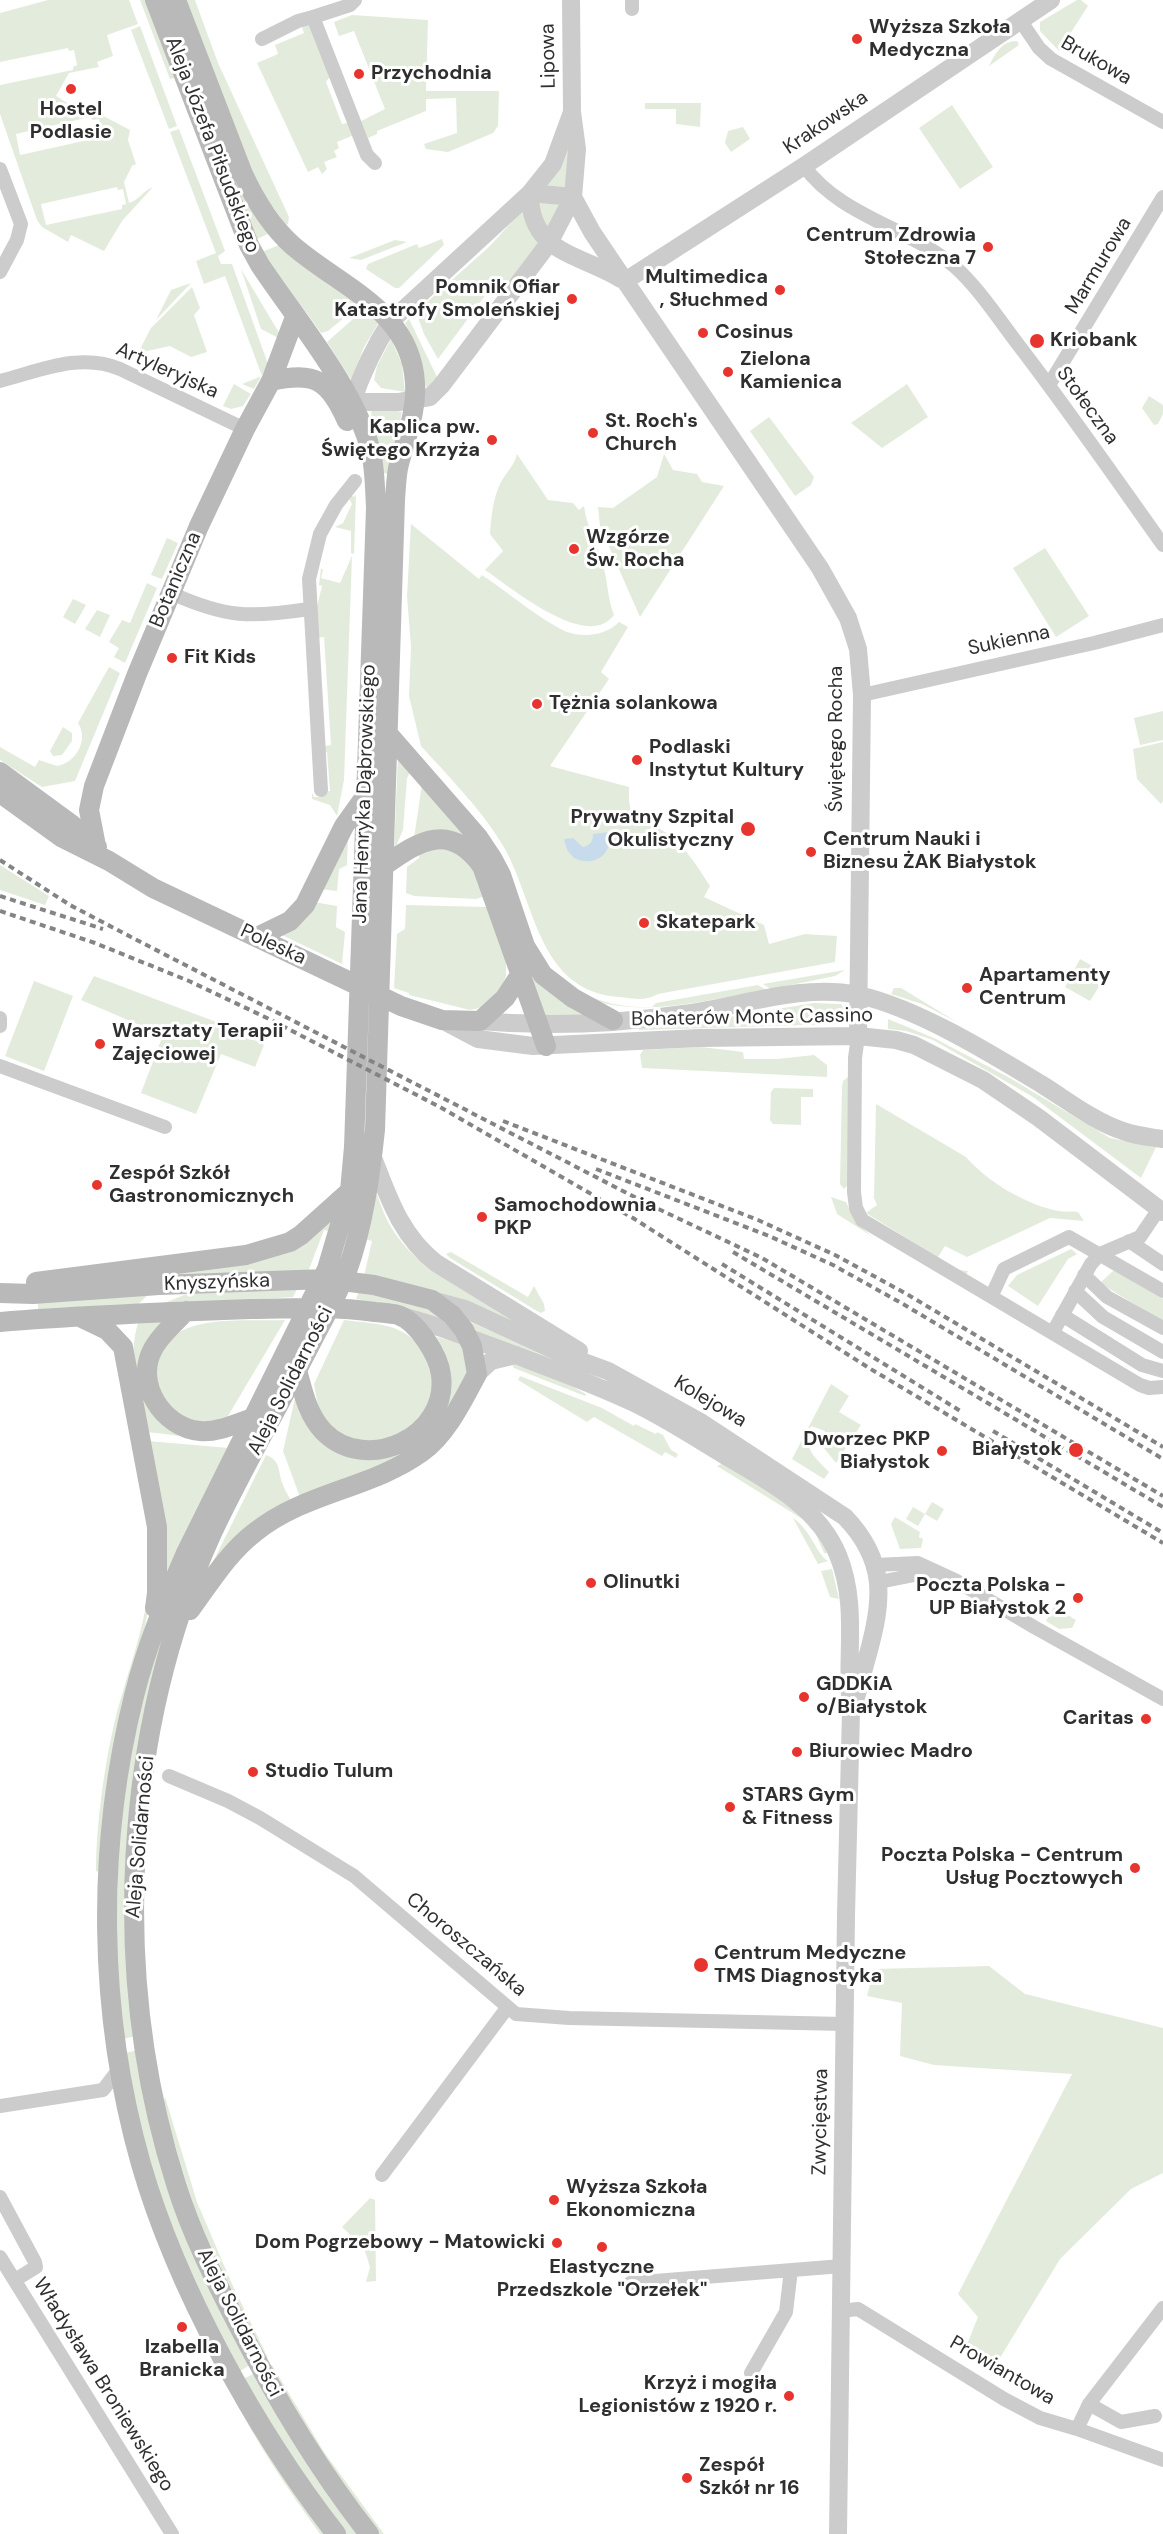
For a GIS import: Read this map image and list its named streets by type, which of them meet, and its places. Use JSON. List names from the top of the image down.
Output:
{
  "streets": {
    "main road": [
      "Aleja Józefa Piłsudskiego",
      "Botaniczna",
      "Jana Henryka Dąbrowskiego",
      "Poleska",
      "Knyszyńska",
      "Aleja Solidarności"
    ],
    "street": [
      "Lipowa",
      "Brukowa",
      "Krakowska",
      "Marmurowa",
      "Artyleryjska",
      "Stołeczna",
      "Sukienna",
      "Świętego Rocha",
      "Bohaterów Monte Cassino",
      "Kolejowa",
      "Choroszczańska",
      "Zwycięstwa",
      "Prowiantowa",
      "Władysława Broniewskiego"
    ]
  },
  "crossings": [
    ["Lipowa", "Aleja Józefa Piłsudskiego"],
    ["Lipowa", "Świętego Rocha"],
    ["Lipowa", "Jana Henryka Dąbrowskiego"],
    ["Brukowa", "Krakowska"],
    ["Krakowska", "Stołeczna"],
    ["Krakowska", "Świętego Rocha"],
    ["Aleja Józefa Piłsudskiego", "Botaniczna"],
    ["Aleja Józefa Piłsudskiego", "Jana Henryka Dąbrowskiego"],
    ["Marmurowa", "Stołeczna"],
    ["Artyleryjska", "Botaniczna"],
    ["Botaniczna", "Poleska"],
    ["Sukienna", "Świętego Rocha"],
    ["Świętego Rocha", "Bohaterów Monte Cassino"],
    ["Jana Henryka Dąbrowskiego", "Aleja Solidarności"],
    ["Poleska", "Bohaterów Monte Cassino"],
    ["Knyszyńska", "Kolejowa"],
    ["Kolejowa", "Zwycięstwa"],
    ["Choroszczańska", "Zwycięstwa"],
    ["Zwycięstwa", "Prowiantowa"]
  ],
  "places": [
    "Wyższa Szkoła Medyczna",
    "Przychodnia",
    "Hostel Podlasie",
    "Centrum Zdrowia Stołeczna 7",
    "Multimedica , Słuchmed",
    "Pomnik Ofiar Katastrofy Smoleńskiej",
    "Cosinus",
    "Kriobank",
    "Zielona Kamienica",
    "St. Roch's Church",
    "Kaplica pw. Świętego Krzyża",
    "Wzgórze Św. Rocha",
    "Fit Kids",
    "Tężnia solankowa",
    "Podlaski Instytut Kultury",
    "Prywatny Szpital Okulistyczny",
    "Centrum Nauki i Biznesu ŻAK Białystok",
    "Skatepark",
    "Apartamenty Centrum",
    "Warsztaty Terapii Zajęciowej",
    "Zespół Szkół Gastronomicznych",
    "Samochodownia PKP",
    "Białystok",
    "Dworzec PKP Białystok",
    "Olinutki",
    "Poczta Polska - UP Białystok 2",
    "GDDKiA o/Białystok",
    "Caritas",
    "Biurowiec Madro",
    "Studio Tulum",
    "STARS Gym & Fitness",
    "Poczta Polska - Centrum Usług Pocztowych",
    "Centrum Medyczne TMS Diagnostyka",
    "Wyższa Szkoła Ekonomiczna",
    "Dom Pogrzebowy - Matowicki",
    "Elastyczne Przedszkole \"Orzełek\"",
    "Izabella Branicka",
    "Krzyż i mogiła Legionistów z 1920 r.",
    "Zespół Szkół nr 16"
  ]
}
